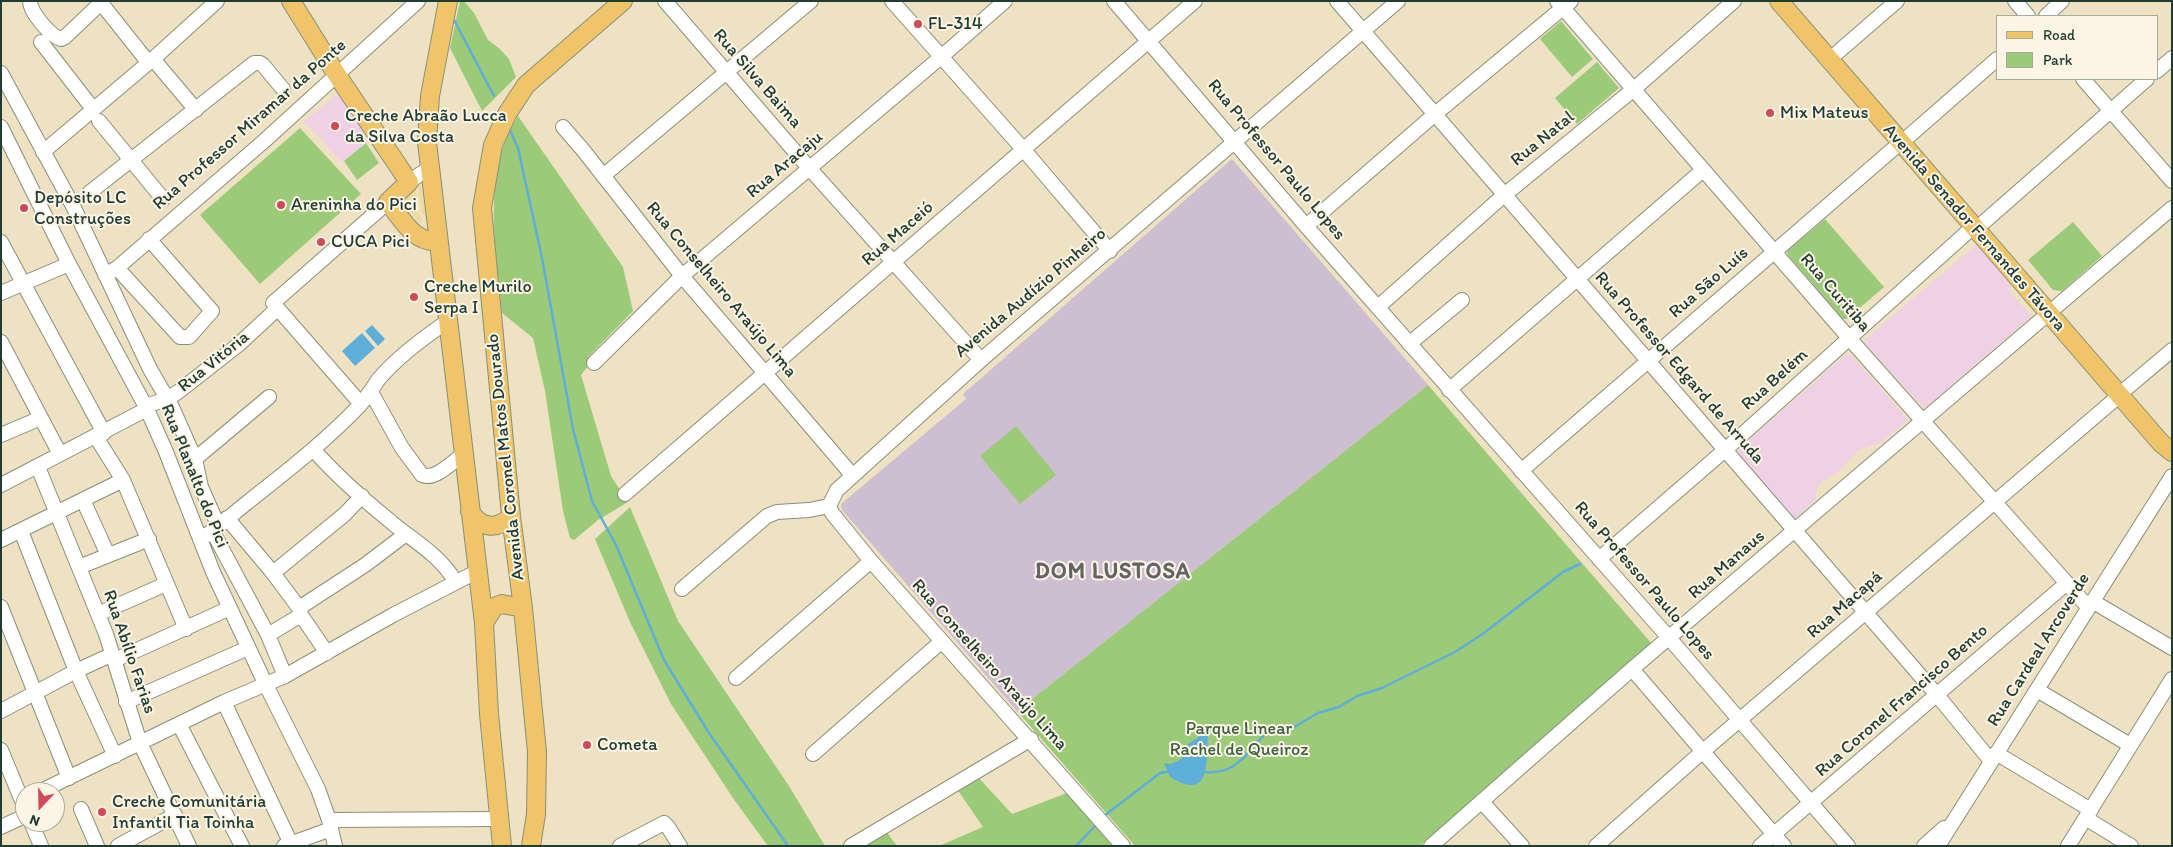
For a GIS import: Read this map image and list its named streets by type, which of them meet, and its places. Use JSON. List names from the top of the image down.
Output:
{
  "streets": {
    "main road": ["Avenida Senador Fernandes Távora", "Rua Vitória", "Avenida Coronel Matos Dourado"],
    "street": [
      "Rua Silva Baima",
      "Rua Professor Miramar da Ponte",
      "Rua Natal",
      "Rua Professor Paulo Lopes",
      "Rua Aracaju",
      "Rua Maceió",
      "Rua São Luís",
      "Rua Conselheiro Araújo Lima",
      "Avenida Audízio Pinheiro",
      "Rua Curitiba",
      "Rua Professor Edgard de Arruda",
      "Rua Belém",
      "Rua Planalto do Pici",
      "Rua Manaus",
      "Rua Macapá",
      "Rua Cardeal Arcoverde",
      "Rua Abílio Farias",
      "Rua Coronel Francisco Bento"
    ]
  },
  "crossings": [
    ["Rua Silva Baima", "Rua Aracaju"],
    ["Rua Silva Baima", "Rua Maceió"],
    ["Rua Silva Baima", "Avenida Audízio Pinheiro"],
    ["Rua Natal", "Rua Professor Paulo Lopes"],
    ["Rua Natal", "Rua Curitiba"],
    ["Rua Natal", "Rua Professor Edgard de Arruda"],
    ["Rua Professor Paulo Lopes", "Rua Maceió"],
    ["Rua Professor Paulo Lopes", "Rua São Luís"],
    ["Rua Professor Paulo Lopes", "Avenida Audízio Pinheiro"],
    ["Rua Professor Paulo Lopes", "Rua Belém"],
    ["Rua Professor Paulo Lopes", "Rua Manaus"],
    ["Rua Professor Paulo Lopes", "Rua Macapá"],
    ["Rua Professor Paulo Lopes", "Rua Coronel Francisco Bento"],
    ["Rua Aracaju", "Rua Conselheiro Araújo Lima"],
    ["Avenida Senador Fernandes Távora", "Rua São Luís"],
    ["Avenida Senador Fernandes Távora", "Rua Belém"],
    ["Avenida Senador Fernandes Távora", "Rua Manaus"],
    ["Avenida Senador Fernandes Távora", "Rua Macapá"],
    ["Rua Maceió", "Rua Conselheiro Araújo Lima"],
    ["Rua São Luís", "Rua Curitiba"],
    ["Rua São Luís", "Rua Professor Edgard de Arruda"],
    ["Rua Conselheiro Araújo Lima", "Avenida Audízio Pinheiro"],
    ["Avenida Audízio Pinheiro", "Rua Professor Edgard de Arruda"],
    ["Rua Curitiba", "Rua Belém"],
    ["Rua Curitiba", "Rua Manaus"],
    ["Rua Curitiba", "Rua Macapá"],
    ["Rua Curitiba", "Rua Cardeal Arcoverde"],
    ["Rua Curitiba", "Rua Coronel Francisco Bento"],
    ["Rua Vitória", "Rua Planalto do Pici"],
    ["Rua Vitória", "Rua Abílio Farias"],
    ["Rua Professor Edgard de Arruda", "Rua Belém"],
    ["Rua Professor Edgard de Arruda", "Rua Manaus"],
    ["Rua Professor Edgard de Arruda", "Rua Macapá"],
    ["Rua Professor Edgard de Arruda", "Rua Cardeal Arcoverde"],
    ["Rua Professor Edgard de Arruda", "Rua Coronel Francisco Bento"]
  ],
  "districts": ["DOM LUSTOSA"],
  "parks": ["Parque Linear Rachel de Queiroz"],
  "places": [
    "FL-314",
    "Mix Mateus",
    "Creche Abraão Lucca da Silva Costa",
    "Areninha do Pici",
    "Depósito LC Construções",
    "CUCA Pici",
    "Creche Murilo Serpa I",
    "Cometa",
    "Creche Comunitária Infantil Tia Toinha"
  ],
  "legend": ["Road", "Park"],
  "north": "bottom"
}
